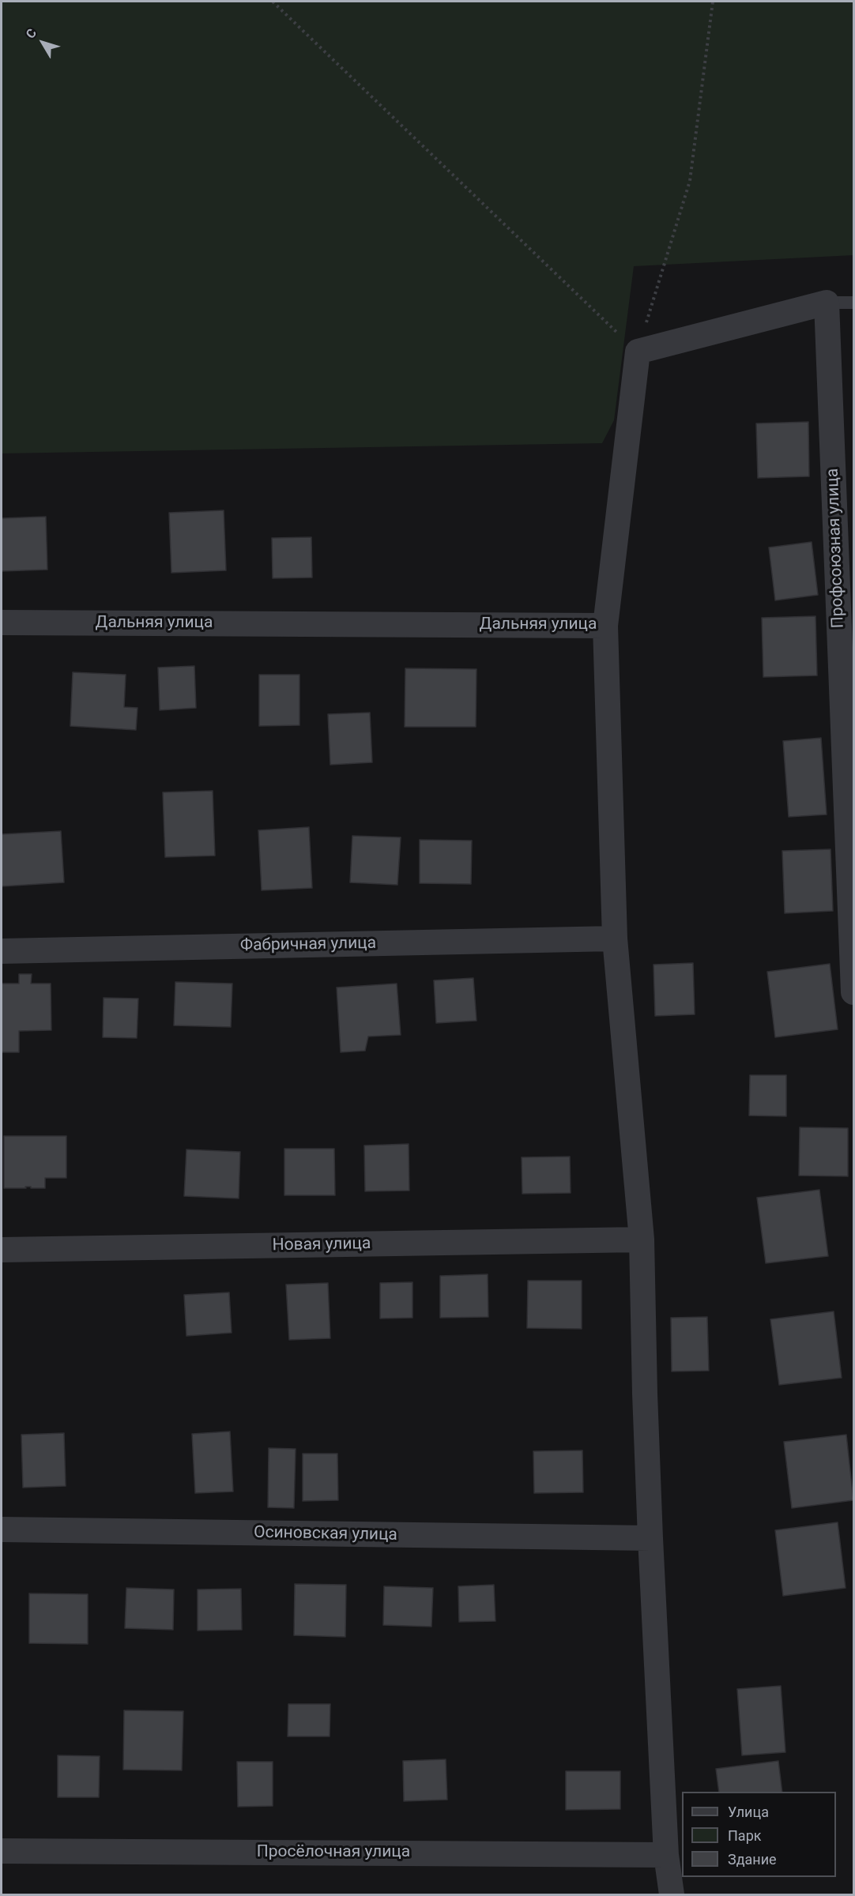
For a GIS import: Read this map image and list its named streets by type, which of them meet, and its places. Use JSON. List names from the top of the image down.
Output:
{
  "streets": {
    "street": [
      "Профсоюзная улица",
      "Дальняя улица",
      "Фабричная улица",
      "Новая улица",
      "Осиновская улица",
      "Просёлочная улица"
    ]
  },
  "legend": ["Улица", "Парк", "Здание"],
  "north": "top left"
}
